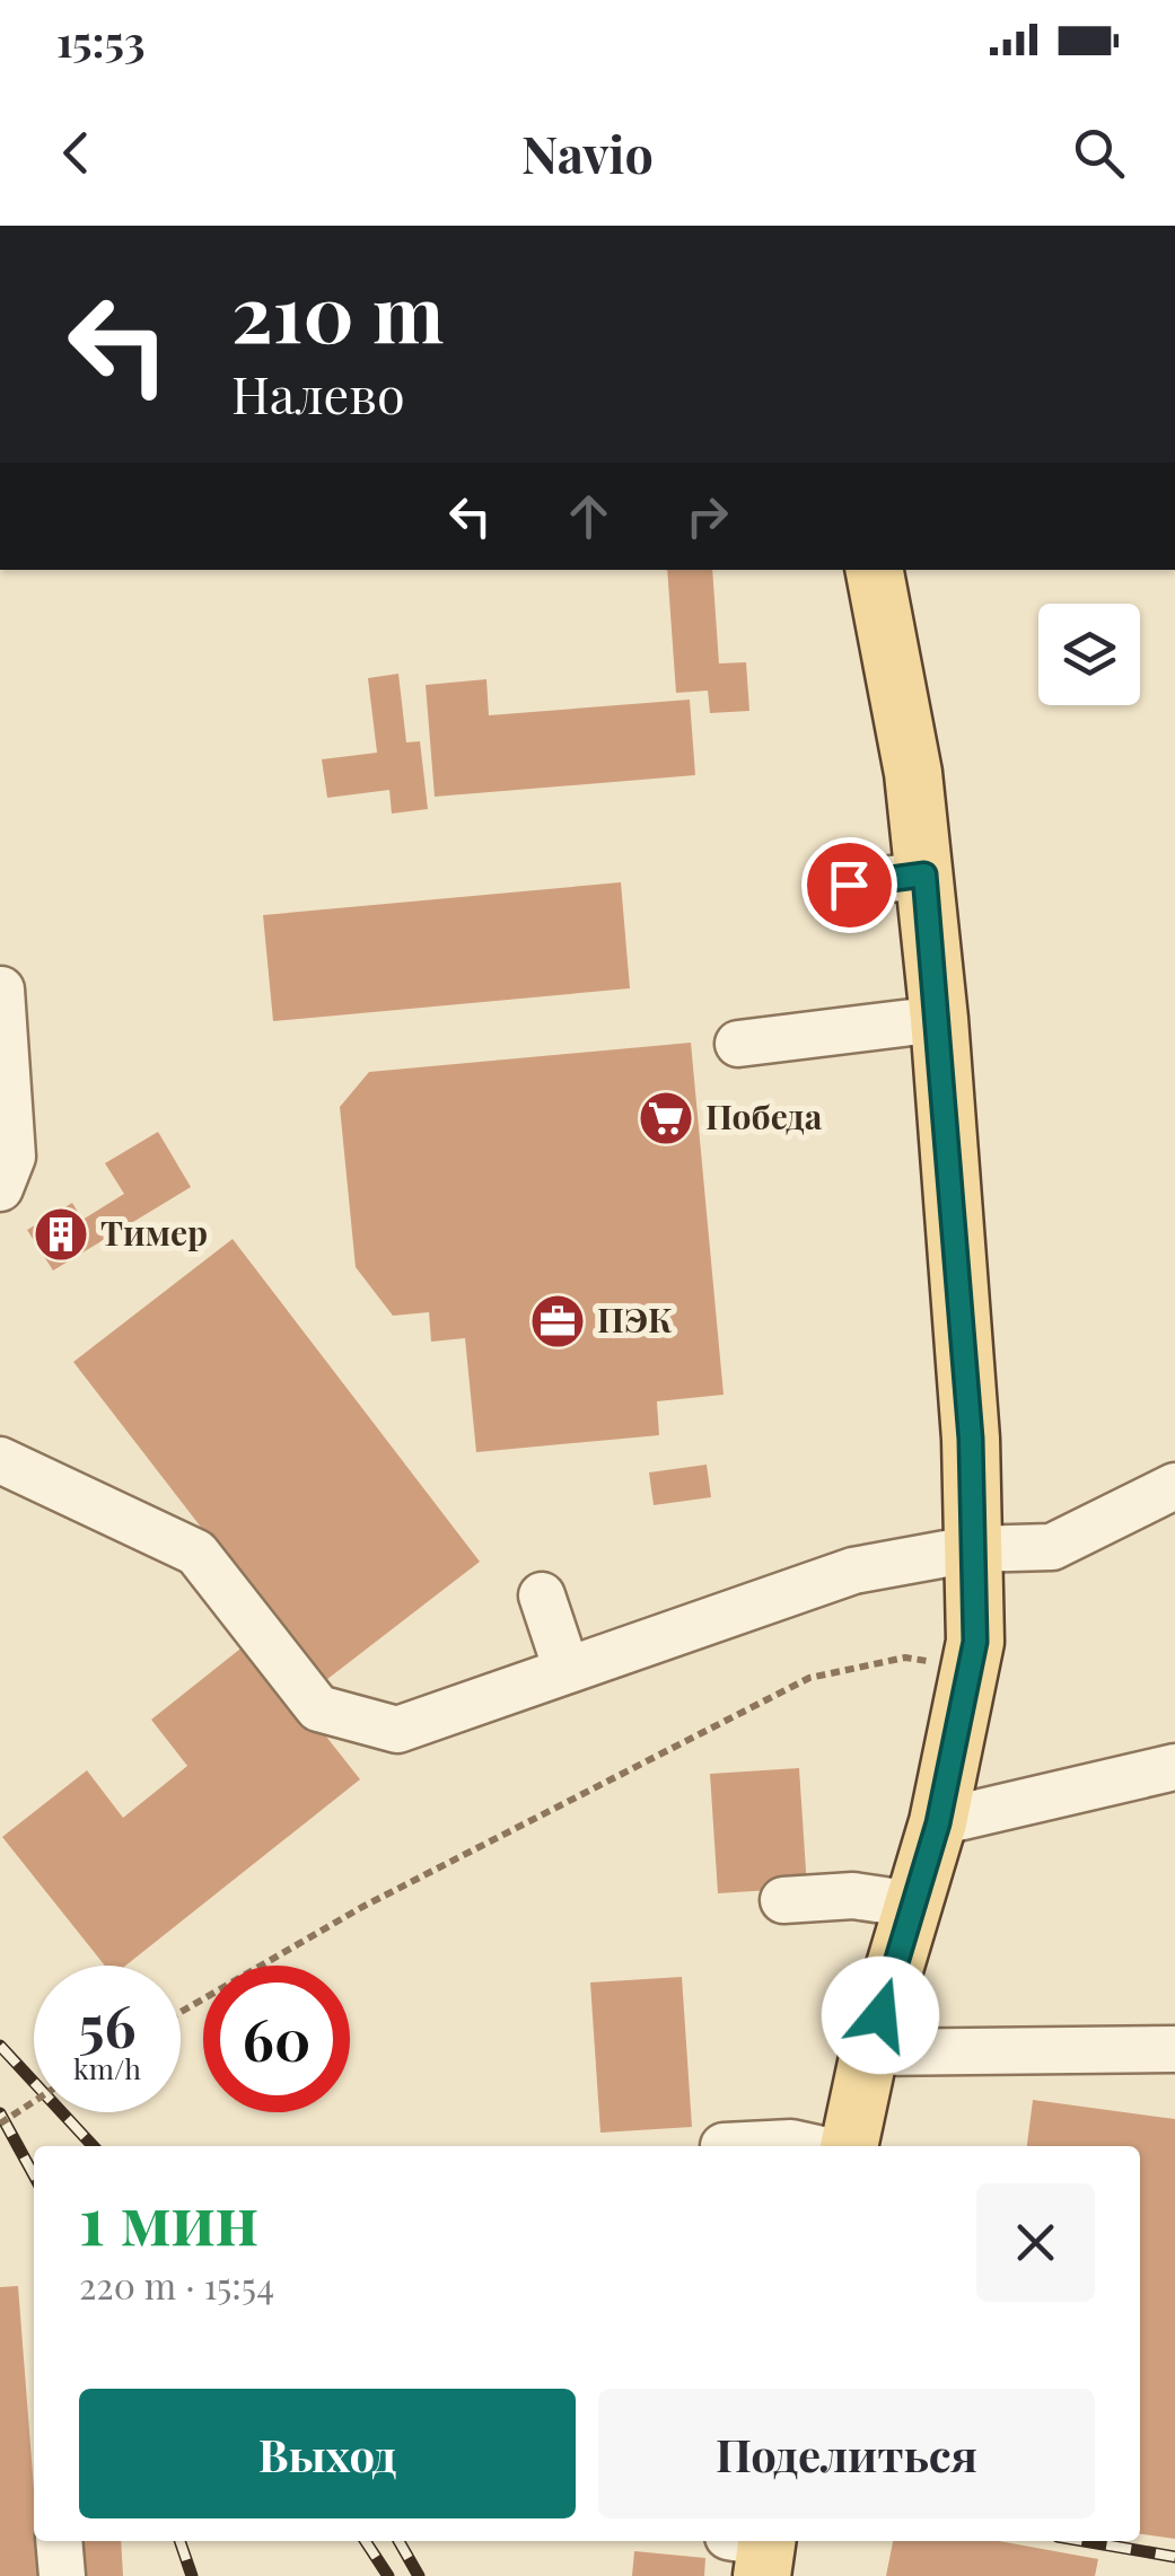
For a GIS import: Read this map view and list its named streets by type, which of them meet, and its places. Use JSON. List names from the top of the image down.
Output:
{
  "places": {
    "supermarket": ["Победа"],
    "building": ["Тимер"],
    "office": ["ПЭК"]
  },
  "page": {
    "status": "15:53",
    "header": "Navio",
    "turn": ["210 m", "Налево"],
    "speed": "56 km/h",
    "limit": "60",
    "heading": ["1 мин", "220 m · 15:54"],
    "buttons": ["Выход", "Поделиться"]
  }
}
